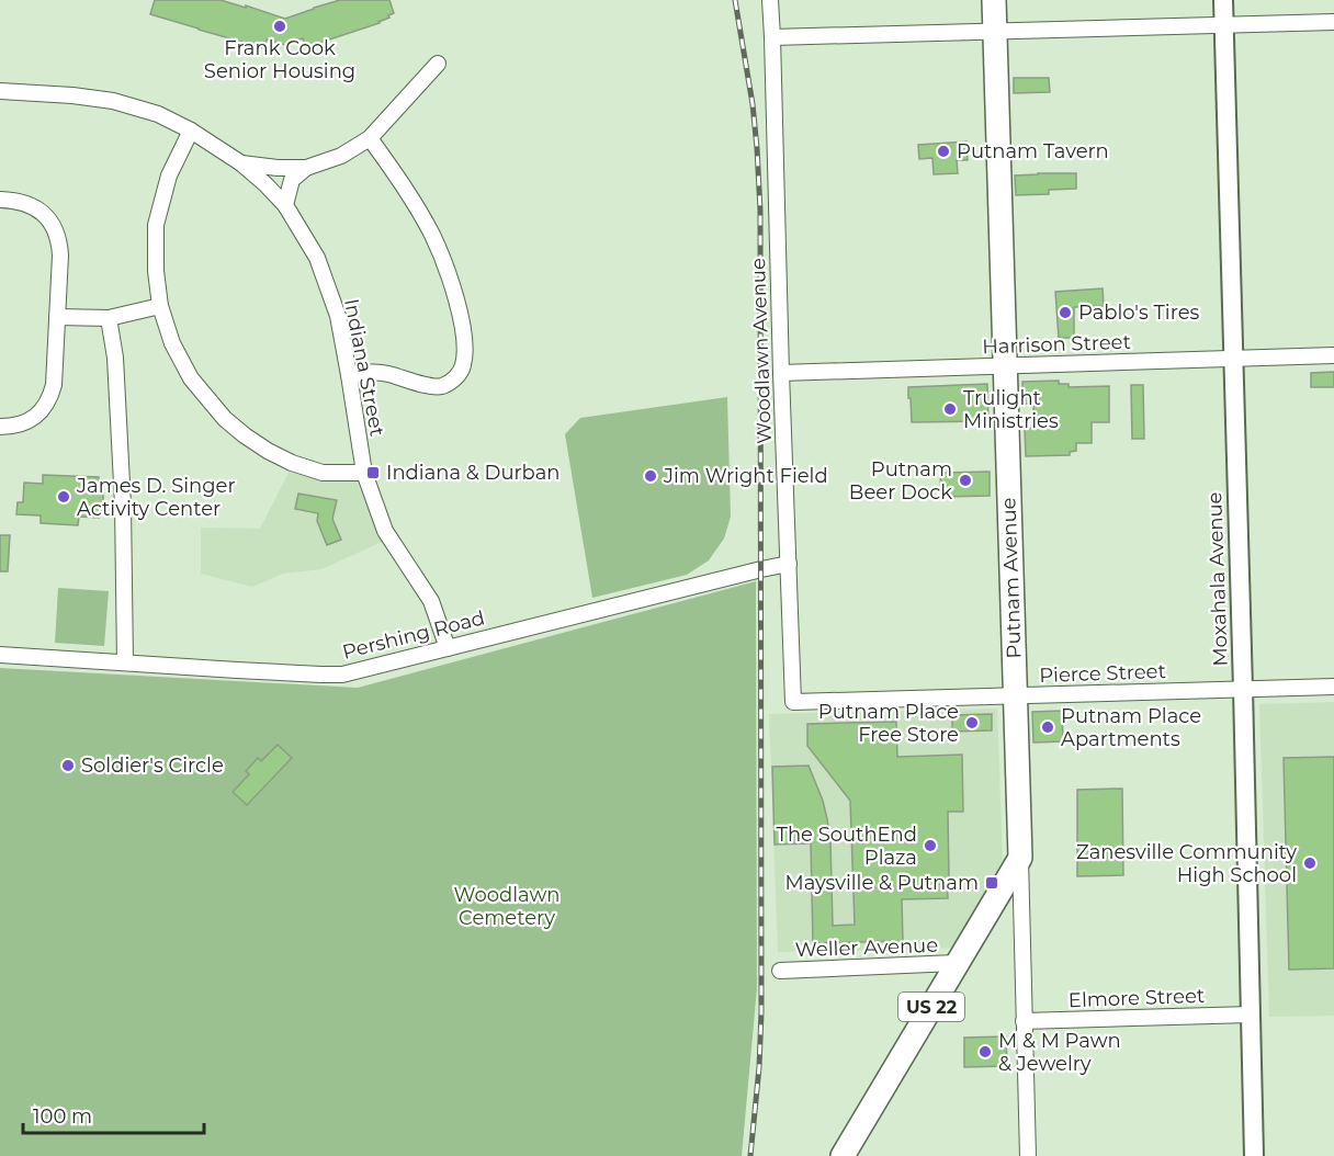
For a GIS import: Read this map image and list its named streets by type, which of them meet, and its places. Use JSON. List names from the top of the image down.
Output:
{
  "streets": {
    "main road": ["Putnam Avenue", "US 22"],
    "street": [
      "Harrison Street",
      "Woodlawn Avenue",
      "Indiana Street",
      "Moxahala Avenue",
      "Pershing Road",
      "Pierce Street",
      "Weller Avenue",
      "Elmore Street"
    ]
  },
  "crossings": [
    ["Harrison Street", "Woodlawn Avenue"],
    ["Harrison Street", "Putnam Avenue"],
    ["Harrison Street", "Moxahala Avenue"],
    ["Woodlawn Avenue", "Pershing Road"],
    ["Woodlawn Avenue", "Pierce Street"],
    ["Indiana Street", "Pershing Road"],
    ["Putnam Avenue", "Pierce Street"],
    ["Putnam Avenue", "Elmore Street"],
    ["Putnam Avenue", "US 22"],
    ["Moxahala Avenue", "Pierce Street"],
    ["Moxahala Avenue", "Elmore Street"],
    ["Weller Avenue", "US 22"]
  ],
  "parks": ["Woodlawn Cemetery"],
  "places": {
    "other": [
      "Frank Cook Senior Housing",
      "Putnam Tavern",
      "Pablo's Tires",
      "Trulight Ministries",
      "Jim Wright Field",
      "Putnam Beer Dock",
      "James D. Singer Activity Center",
      "Putnam Place Free Store",
      "Putnam Place Apartments",
      "Soldier's Circle",
      "The SouthEnd Plaza",
      "Zanesville Community High School",
      "M & M Pawn & Jewelry"
    ],
    "transit": ["Indiana & Durban", "Maysville & Putnam"]
  },
  "scale_bar": "100 m"
}
